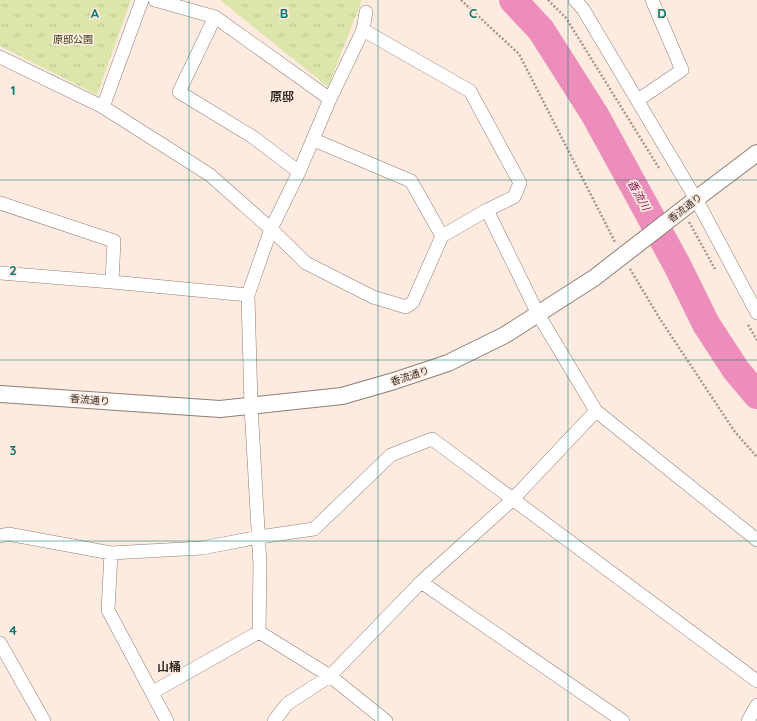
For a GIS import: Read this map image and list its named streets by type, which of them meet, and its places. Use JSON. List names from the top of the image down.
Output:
{
  "streets": {
    "street": ["香流通り"]
  },
  "districts": ["原邸", "山桶"],
  "water": ["香流川"],
  "parks": ["原邸公園"],
  "grid": {
    "columns": [
      "A",
      "B",
      "C",
      "D"
    ],
    "rows": [
      "1",
      "2",
      "3",
      "4"
    ]
  }
}
